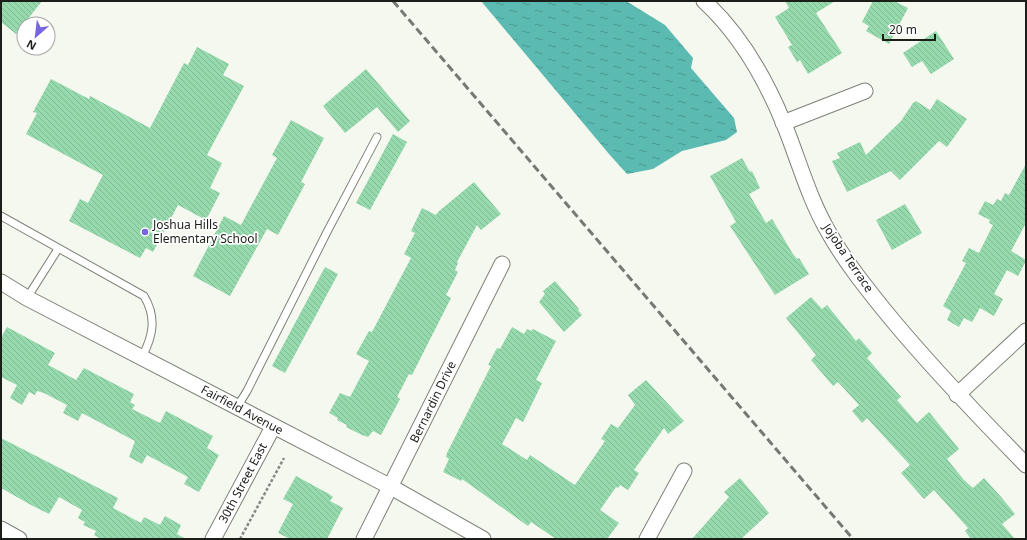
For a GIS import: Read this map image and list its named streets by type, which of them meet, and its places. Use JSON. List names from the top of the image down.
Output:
{
  "streets": {
    "street": [
      "Jojoba Terrace",
      "Bernardin Drive",
      "Fairfield Avenue",
      "30th Street East"
    ]
  },
  "crossings": [
    ["Bernardin Drive", "Fairfield Avenue"],
    ["Fairfield Avenue", "30th Street East"]
  ],
  "places": ["Joshua Hills Elementary School"],
  "scale_bar": "20 m",
  "north": "bottom left"
}
